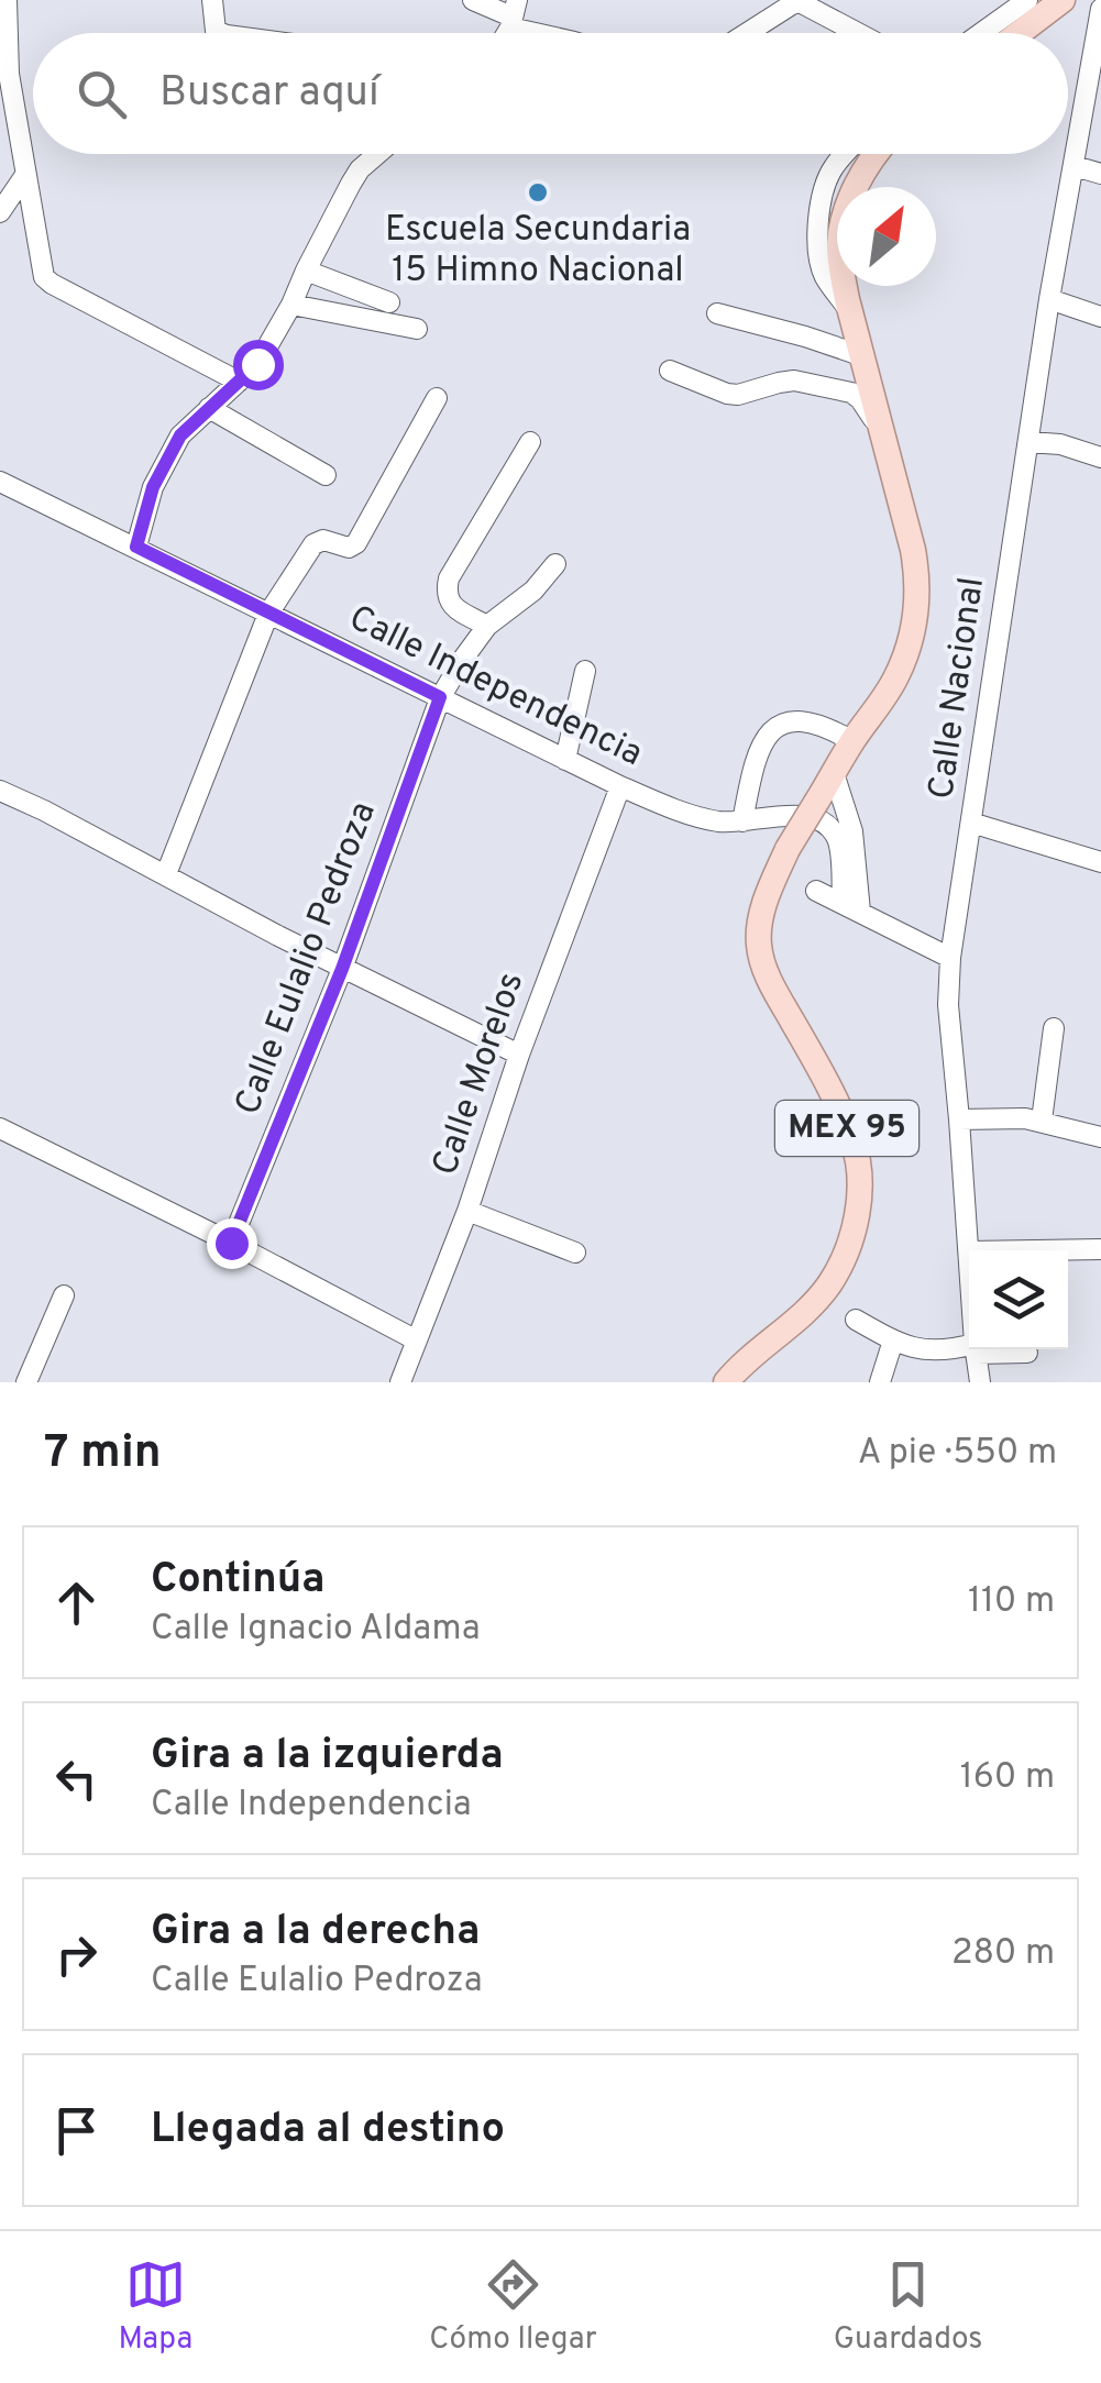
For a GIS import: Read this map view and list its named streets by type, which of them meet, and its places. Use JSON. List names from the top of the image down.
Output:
{
  "streets": {
    "main road": ["MEX 95"],
    "street": [
      "Calle Independencia",
      "Calle Nacional",
      "Calle Eulalio Pedroza",
      "Calle Morelos"
    ]
  },
  "crossings": [
    ["Calle Independencia", "Calle Eulalio Pedroza"],
    ["Calle Independencia", "Calle Morelos"]
  ],
  "places": ["Escuela Secundaria 15 Himno Nacional"],
  "north": "top right",
  "page": {
    "search": "Buscar aquí",
    "heading": ["7 min", "A pie · 550 m"],
    "list": [
      ["Continúa", "Calle Ignacio Aldama", "110 m"],
      ["Gira a la izquierda", "Calle Independencia", "160 m"],
      ["Gira a la derecha", "Calle Eulalio Pedroza", "280 m"],
      "Llegada al destino"
    ],
    "nav": ["Mapa", "Cómo llegar", "Guardados"]
  }
}
